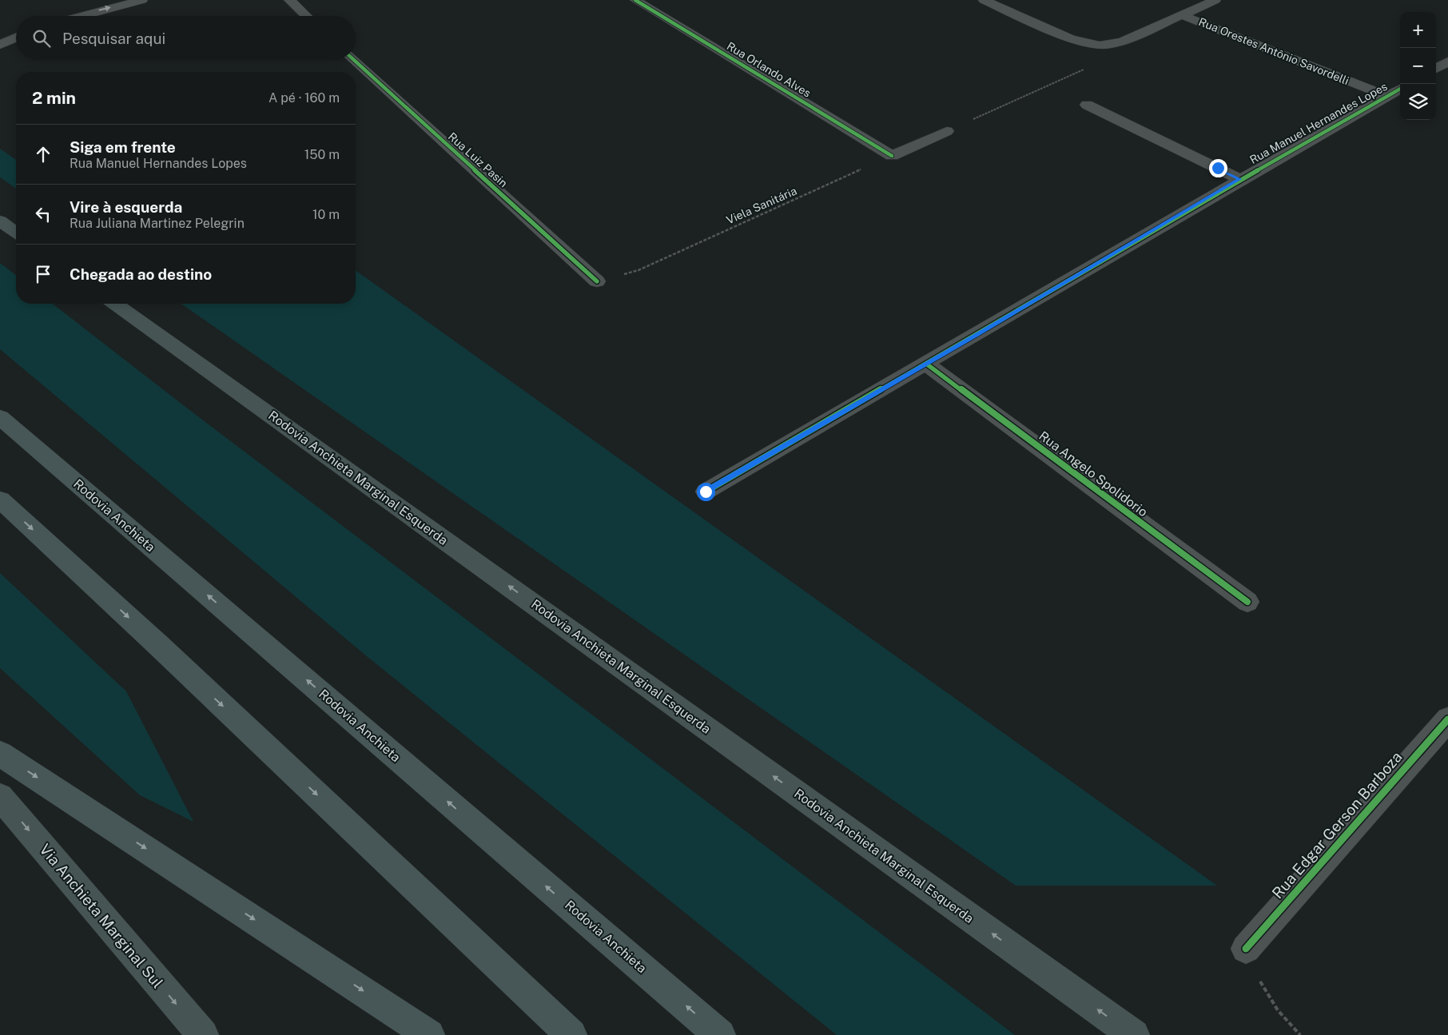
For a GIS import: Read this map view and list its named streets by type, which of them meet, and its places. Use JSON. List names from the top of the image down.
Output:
{
  "streets": {
    "highway": ["Rodovia Anchieta Marginal Esquerda", "Rodovia Anchieta", "Via Anchieta Marginal Sul"],
    "street": [
      "Rua Orestes Antônio Savordelli",
      "Rua Orlando Alves",
      "Rua Manuel Hernandes Lopes",
      "Rua Luiz Pasin",
      "Rua Angelo Spolidorio",
      "Rua Edgar Gerson Barboza"
    ],
    "path": ["Viela Sanitária"]
  },
  "crossings": [
    ["Rua Orestes Antônio Savordelli", "Rua Manuel Hernandes Lopes"],
    ["Rua Orlando Alves", "Viela Sanitária"],
    ["Rua Manuel Hernandes Lopes", "Rua Angelo Spolidorio"]
  ],
  "one_way": ["Rodovia Anchieta Marginal Esquerda"],
  "page": {
    "map_buttons": ["+", "−"],
    "search": "Pesquisar aqui",
    "heading": ["2 min", "A pé · 160 m"],
    "list": [
      ["Siga em frente", "Rua Manuel Hernandes Lopes", "150 m"],
      ["Vire à esquerda", "Rua Juliana Martinez Pelegrin", "10 m"],
      "Chegada ao destino"
    ]
  }
}
